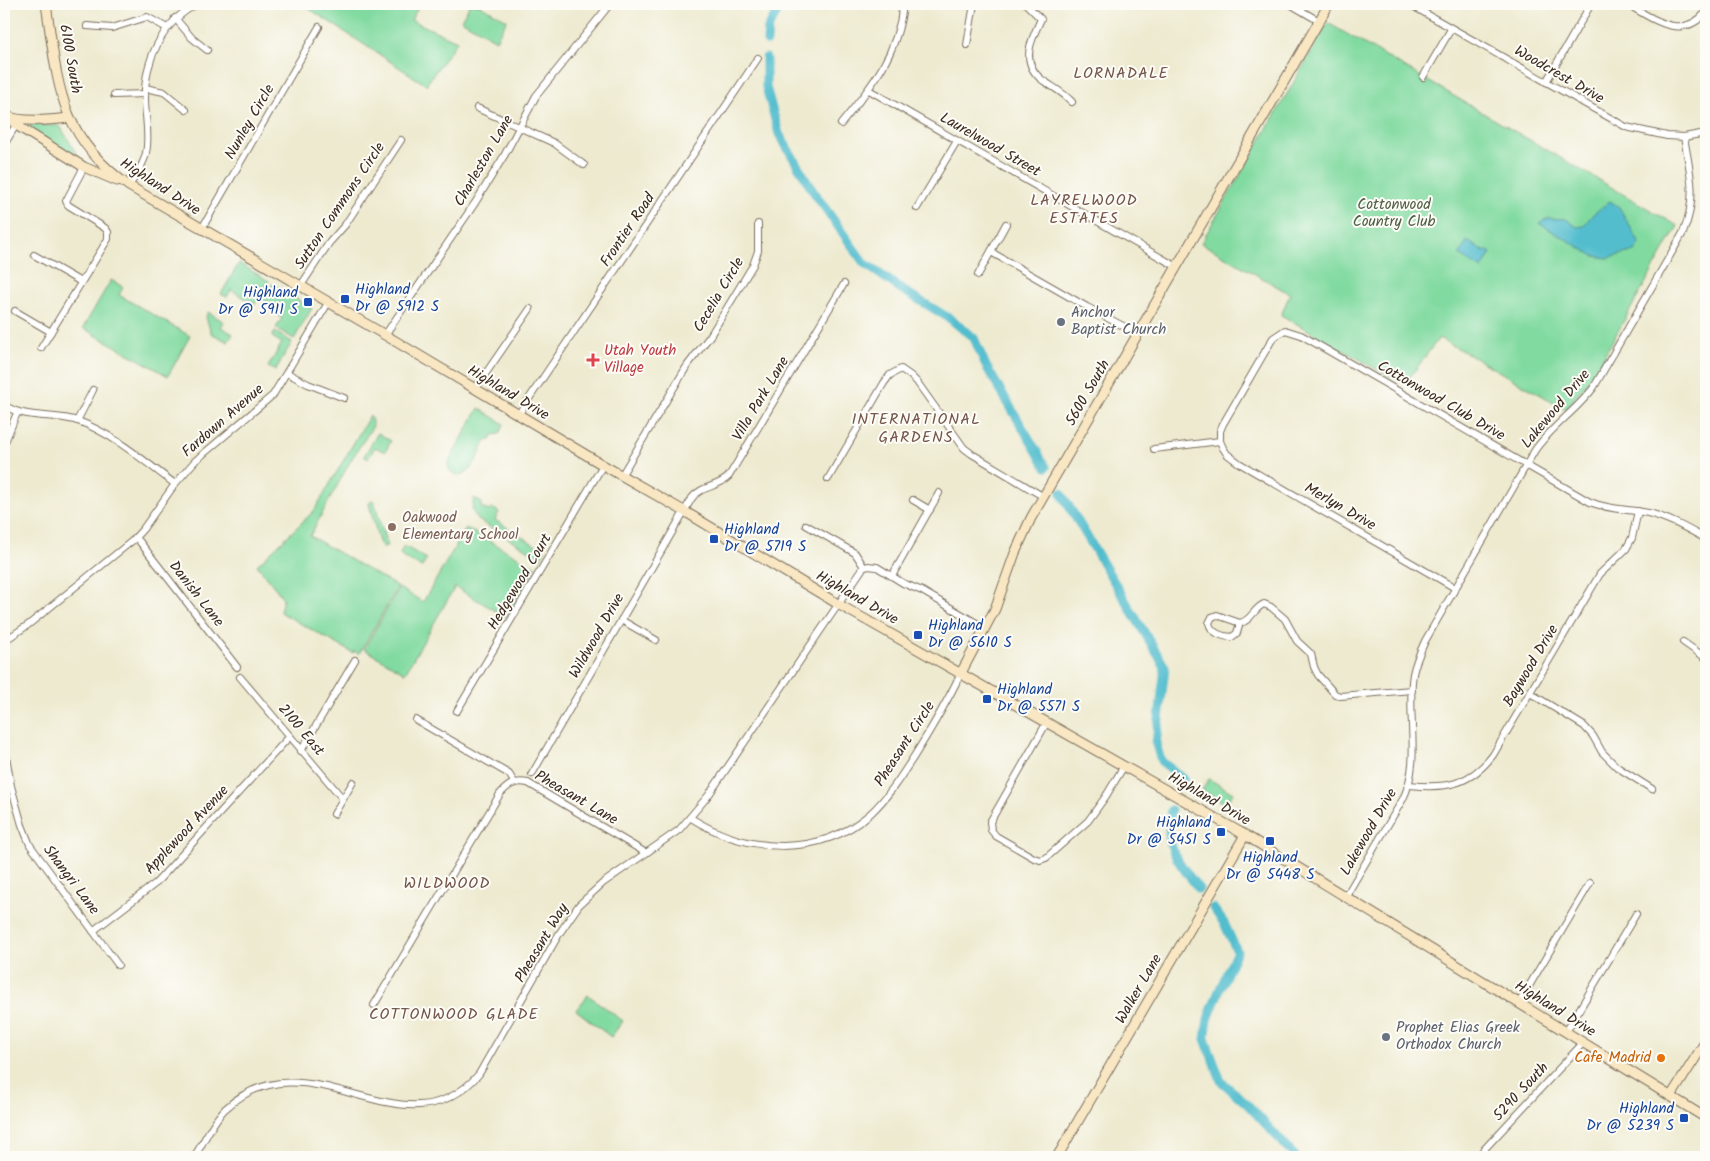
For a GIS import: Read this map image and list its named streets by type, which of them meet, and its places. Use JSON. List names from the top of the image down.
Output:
{
  "streets": {
    "main road": [
      "6100 South",
      "Highland Drive",
      "5600 South",
      "Walker Lane"
    ],
    "street": [
      "Woodcrest Drive",
      "Nunley Circle",
      "Laurelwood Street",
      "Charleston Lane",
      "Sutton Commons Circle",
      "Frontier Road",
      "Cecelia Circle",
      "Villa Park Lane",
      "Cottonwood Club Drive",
      "Lakewood Drive",
      "Fardown Avenue",
      "Merlyn Drive",
      "Hedgewood Court",
      "Danish Lane",
      "Wildwood Drive",
      "Baywood Drive",
      "2100 East",
      "Pheasant Circle",
      "Pheasant Lane",
      "Applewood Avenue",
      "Shangri Lane",
      "Pheasant Way",
      "5290 South"
    ]
  },
  "crossings": [
    ["6100 South", "Highland Drive"],
    ["Woodcrest Drive", "Lakewood Drive"],
    ["Nunley Circle", "Highland Drive"],
    ["Laurelwood Street", "5600 South"],
    ["Charleston Lane", "Highland Drive"],
    ["Highland Drive", "Sutton Commons Circle"],
    ["Highland Drive", "Frontier Road"],
    ["Highland Drive", "Cecelia Circle"],
    ["Highland Drive", "5600 South"],
    ["Highland Drive", "Villa Park Lane"],
    ["Highland Drive", "Lakewood Drive"],
    ["Highland Drive", "Fardown Avenue"],
    ["Highland Drive", "Hedgewood Court"],
    ["Highland Drive", "Wildwood Drive"],
    ["Highland Drive", "Pheasant Circle"],
    ["Highland Drive", "Pheasant Way"],
    ["Highland Drive", "Walker Lane"],
    ["Highland Drive", "5290 South"],
    ["5600 South", "Pheasant Circle"],
    ["Villa Park Lane", "Wildwood Drive"],
    ["Cottonwood Club Drive", "Lakewood Drive"],
    ["Cottonwood Club Drive", "Merlyn Drive"],
    ["Cottonwood Club Drive", "Baywood Drive"],
    ["Lakewood Drive", "Merlyn Drive"],
    ["Lakewood Drive", "Baywood Drive"],
    ["Fardown Avenue", "Danish Lane"],
    ["2100 East", "Applewood Avenue"],
    ["Pheasant Circle", "Pheasant Way"],
    ["Pheasant Lane", "Pheasant Way"],
    ["Applewood Avenue", "Shangri Lane"]
  ],
  "districts": [
    "LORNADALE",
    "LAYRELWOOD ESTATES",
    "INTERNATIONAL GARDENS",
    "WILDWOOD",
    "COTTONWOOD GLADE"
  ],
  "parks": ["Cottonwood Country Club"],
  "places": {
    "transit": [
      "Highland Dr @ 5912 S",
      "Highland Dr @ 5911 S",
      "Highland Dr @ 5719 S",
      "Highland Dr @ 5610 S",
      "Highland Dr @ 5571 S",
      "Highland Dr @ 5451 S",
      "Highland Dr @ 5448 S",
      "Highland Dr @ 5239 S"
    ],
    "other": [
      "Anchor Baptist Church",
      "Oakwood Elementary School",
      "Prophet Elias Greek Orthodox Church",
      "Cafe Madrid"
    ],
    "health": ["Utah Youth Village"]
  }
}
